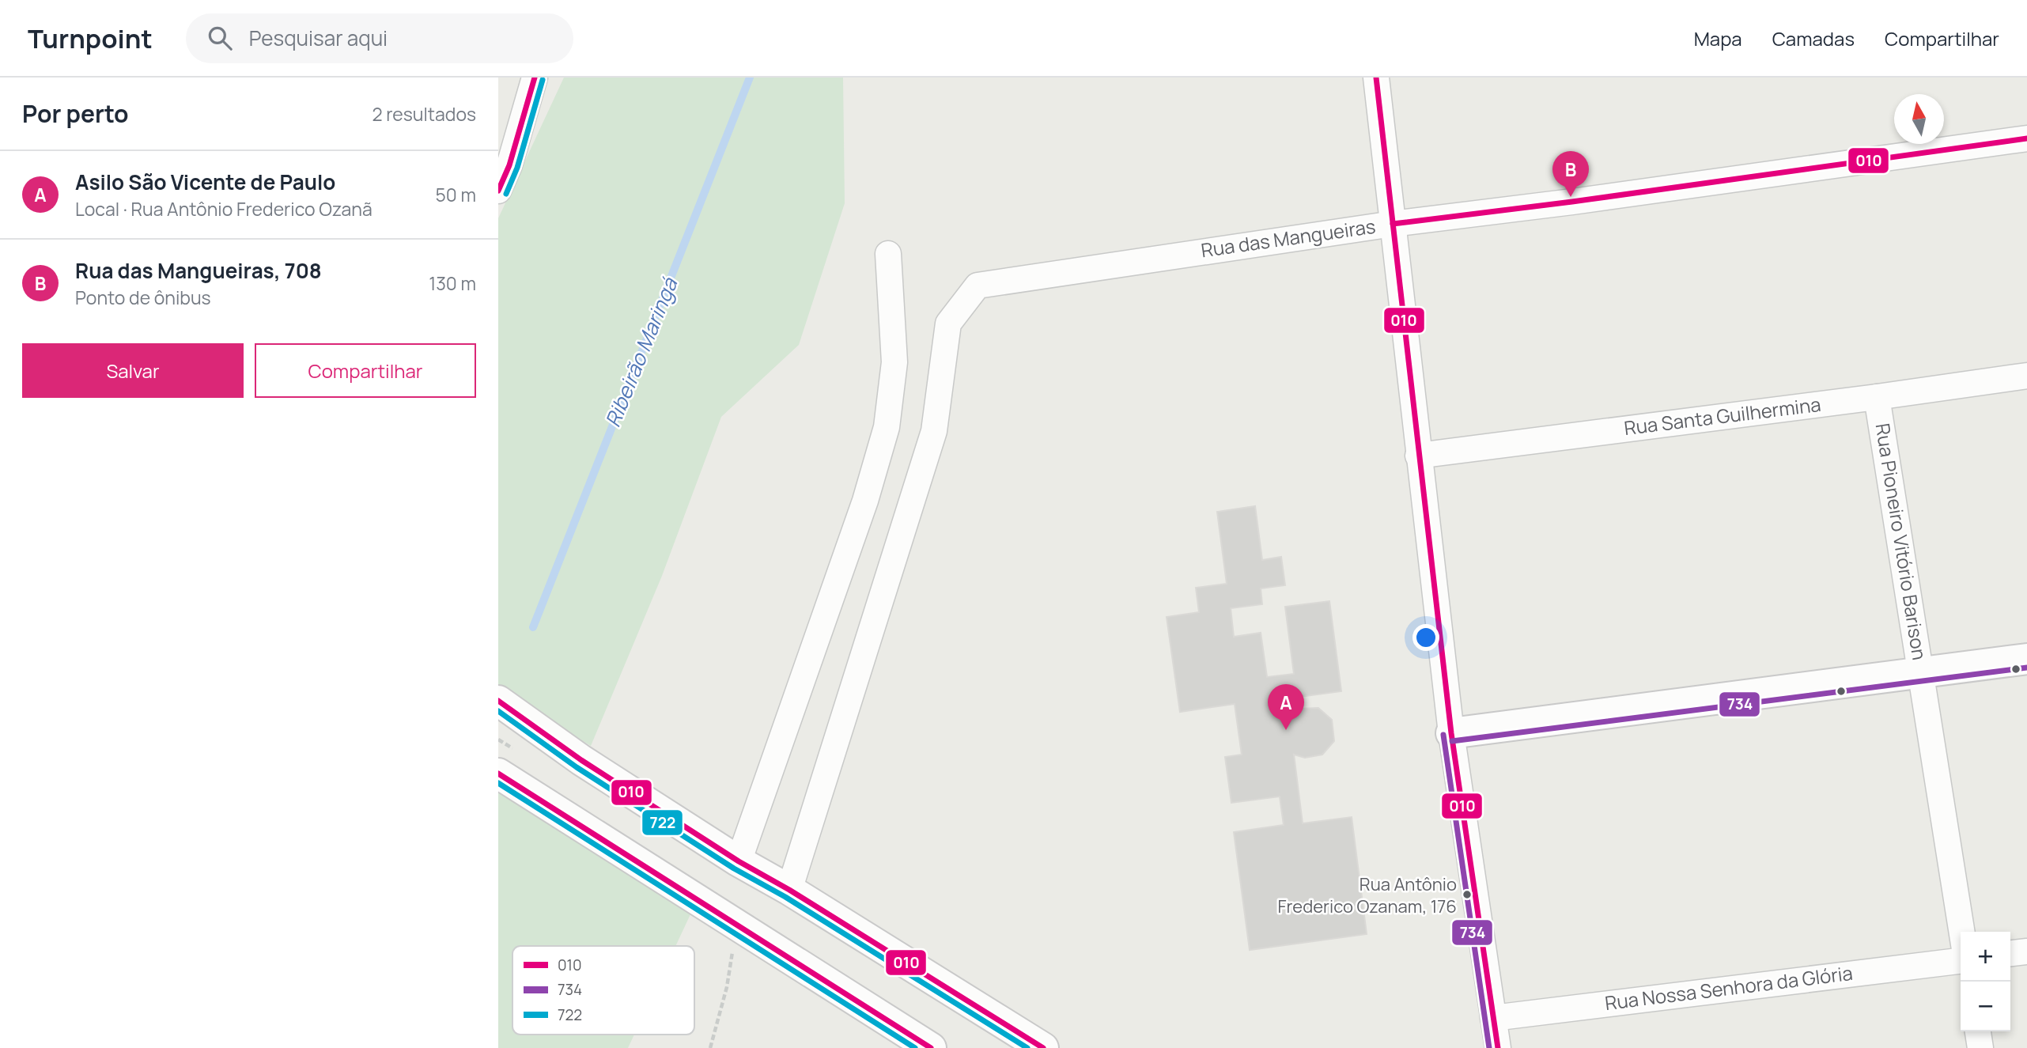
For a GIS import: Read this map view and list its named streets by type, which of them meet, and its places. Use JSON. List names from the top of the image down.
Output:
{
  "streets": {
    "street": [
      "Rua das Mangueiras",
      "Rua Santa Guilhermina",
      "Rua Pioneiro Vitório Barison",
      "Rua Nossa Senhora da Glória"
    ]
  },
  "crossings": [
    ["Rua Santa Guilhermina", "Rua Pioneiro Vitório Barison"]
  ],
  "water": ["Ribeirão Maringá"],
  "places": ["Rua Antônio Frederico Ozanam, 176"],
  "lines": ["transit line 010", "transit line 722", "transit line 734"],
  "legend": ["010", "734", "722"],
  "north": "top",
  "page": {
    "header": "Turnpoint",
    "search": "Pesquisar aqui",
    "nav": ["Mapa", "Camadas", "Compartilhar"],
    "heading": ["Por perto", "2 resultados"],
    "list": [
      {
        "mark": "A",
        "name": "Asilo São Vicente de Paulo",
        "note": "Local · Rua Antônio Frederico Ozanã",
        "value": "50 m"
      },
      {
        "mark": "B",
        "name": "Rua das Mangueiras, 708",
        "note": "Ponto de ônibus",
        "value": "130 m"
      }
    ],
    "pins": ["B", "A"],
    "buttons": ["Salvar", "Compartilhar"],
    "map_buttons": ["+", "−"]
  }
}
